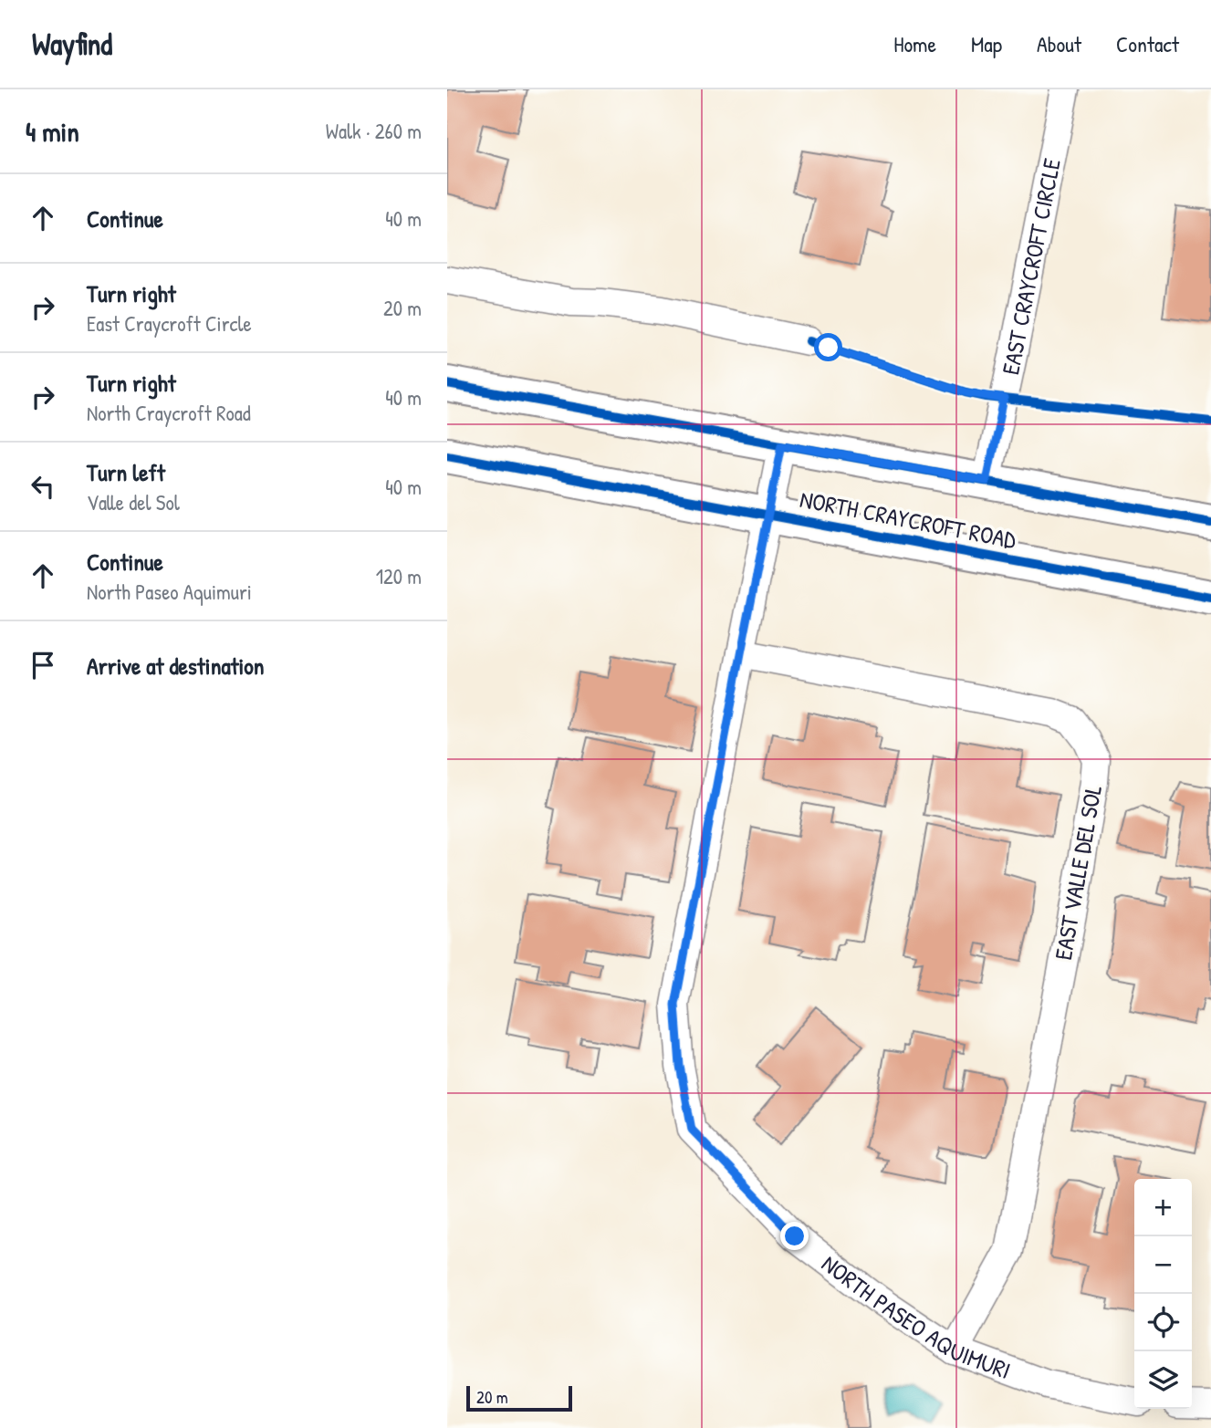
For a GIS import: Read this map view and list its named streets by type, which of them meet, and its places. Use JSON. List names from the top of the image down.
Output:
{
  "streets": {
    "main road": ["NORTH CRAYCROFT ROAD"],
    "street": ["EAST CRAYCROFT CIRCLE", "EAST VALLE DEL SOL", "NORTH PASEO AQUIMURI"]
  },
  "crossings": [
    ["EAST CRAYCROFT CIRCLE", "NORTH CRAYCROFT ROAD"],
    ["NORTH CRAYCROFT ROAD", "NORTH PASEO AQUIMURI"],
    ["EAST VALLE DEL SOL", "NORTH PASEO AQUIMURI"]
  ],
  "scale_bar": "20 m",
  "page": {
    "header": "Wayfind",
    "nav": [
      "Home",
      "Map",
      "About",
      "Contact"
    ],
    "heading": ["4 min", "Walk · 260 m"],
    "list": [
      ["Continue", "40 m"],
      ["Turn right", "East Craycroft Circle", "20 m"],
      ["Turn right", "North Craycroft Road", "40 m"],
      ["Turn left", "Valle del Sol", "40 m"],
      ["Continue", "North Paseo Aquimuri", "120 m"],
      "Arrive at destination"
    ],
    "map_buttons": ["+", "−"],
    "scale": "20 m"
  }
}
